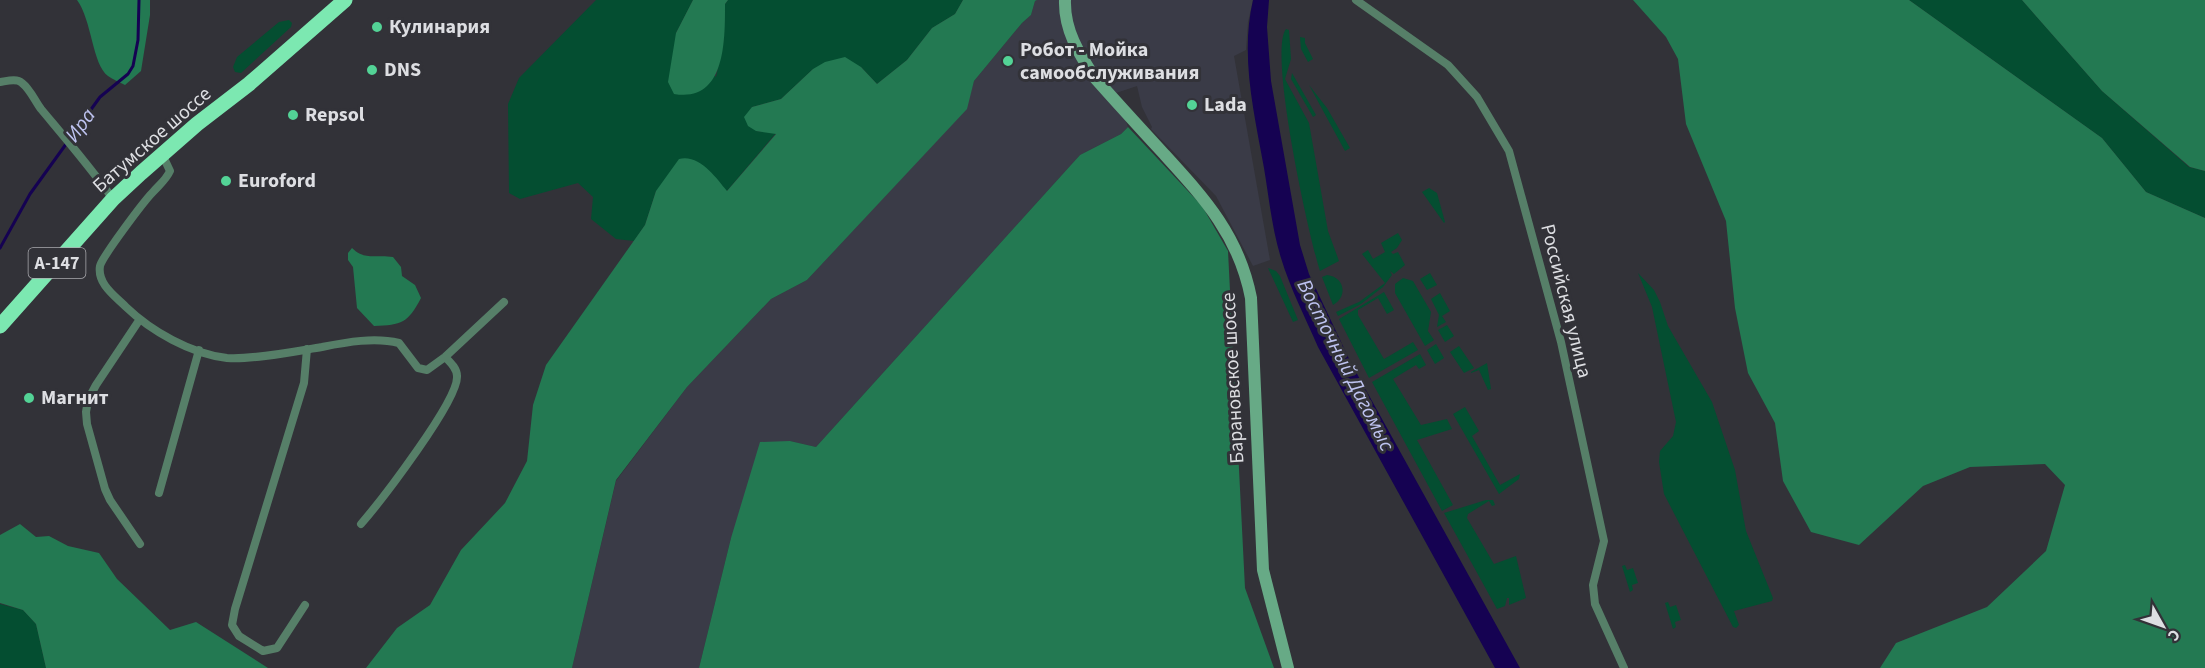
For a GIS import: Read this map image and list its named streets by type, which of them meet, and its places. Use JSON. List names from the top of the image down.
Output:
{
  "streets": {
    "highway": ["Батумское шоссе", "А-147"],
    "main road": ["Барановское шоссе"],
    "street": ["Российская улица"]
  },
  "water": ["Ира", "Восточный Дагомыс"],
  "places": [
    "Кулинария",
    "Робот - Мойка самообслуживания",
    "DNS",
    "Lada",
    "Repsol",
    "Euroford",
    "Магнит"
  ],
  "north": "bottom right"
}
